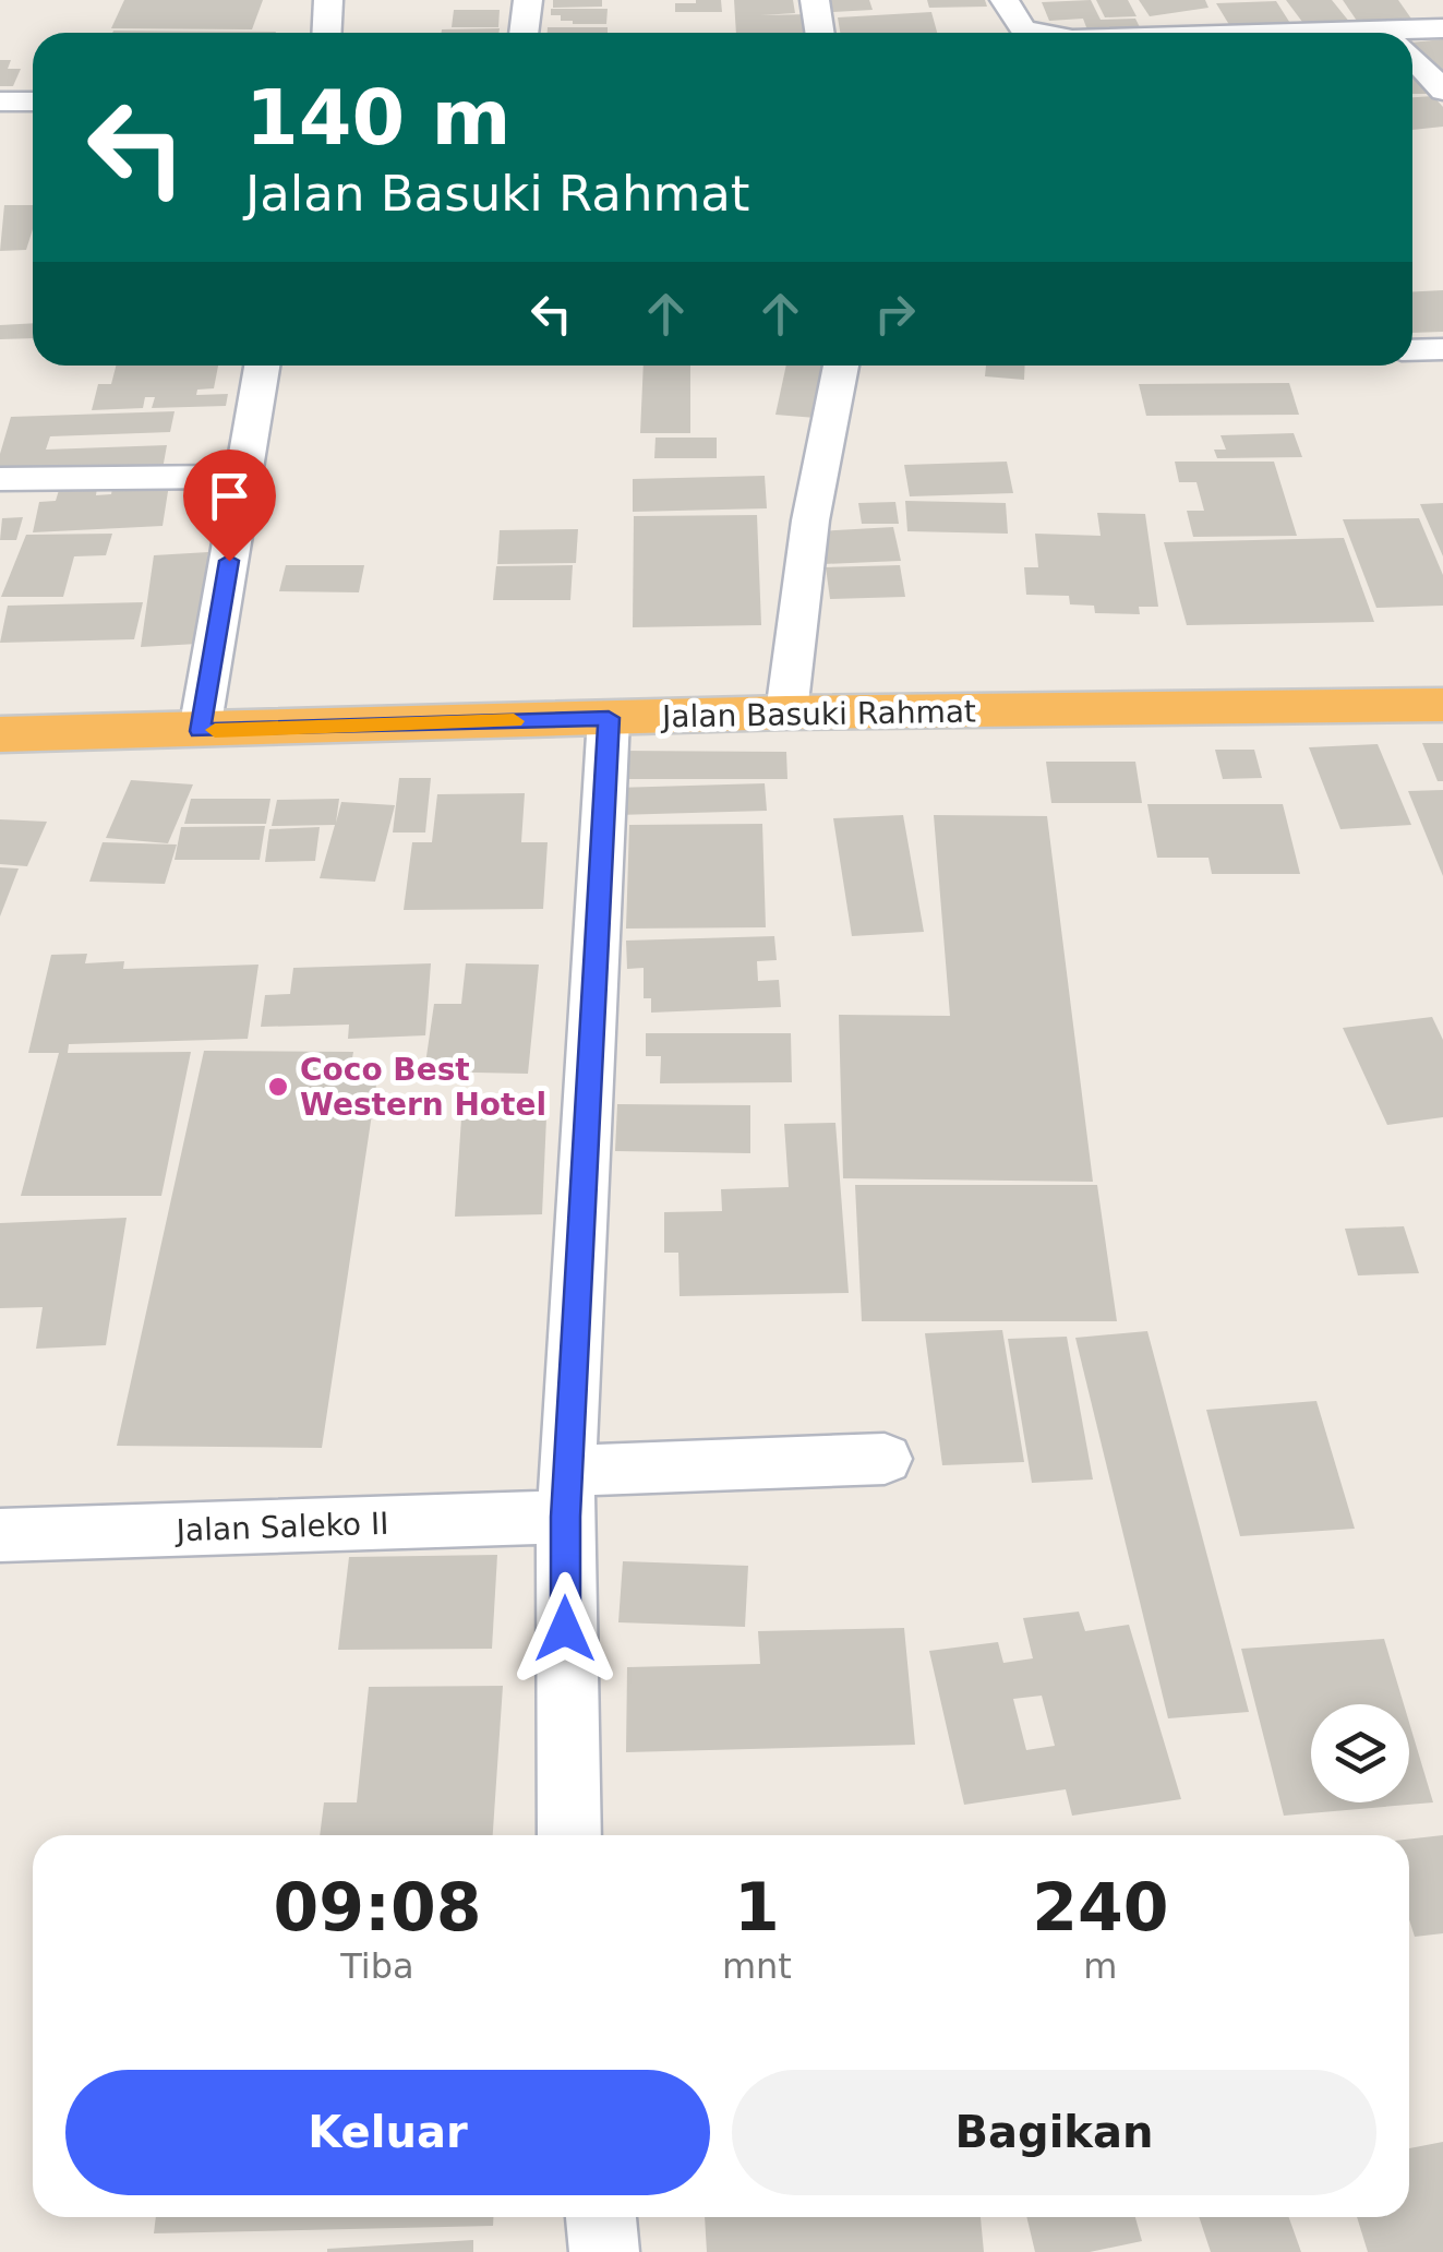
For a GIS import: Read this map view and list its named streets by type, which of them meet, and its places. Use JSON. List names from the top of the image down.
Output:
{
  "streets": {
    "highway": ["Jalan Basuki Rahmat"],
    "street": ["Jalan Saleko II"]
  },
  "places": ["Coco Best Western Hotel"],
  "page": {
    "turn": ["140 m", "Jalan Basuki Rahmat"],
    "eta": [
      "09:08",
      "Tiba",
      "1",
      "mnt",
      "240",
      "m"
    ],
    "buttons": ["Keluar", "Bagikan"]
  }
}
